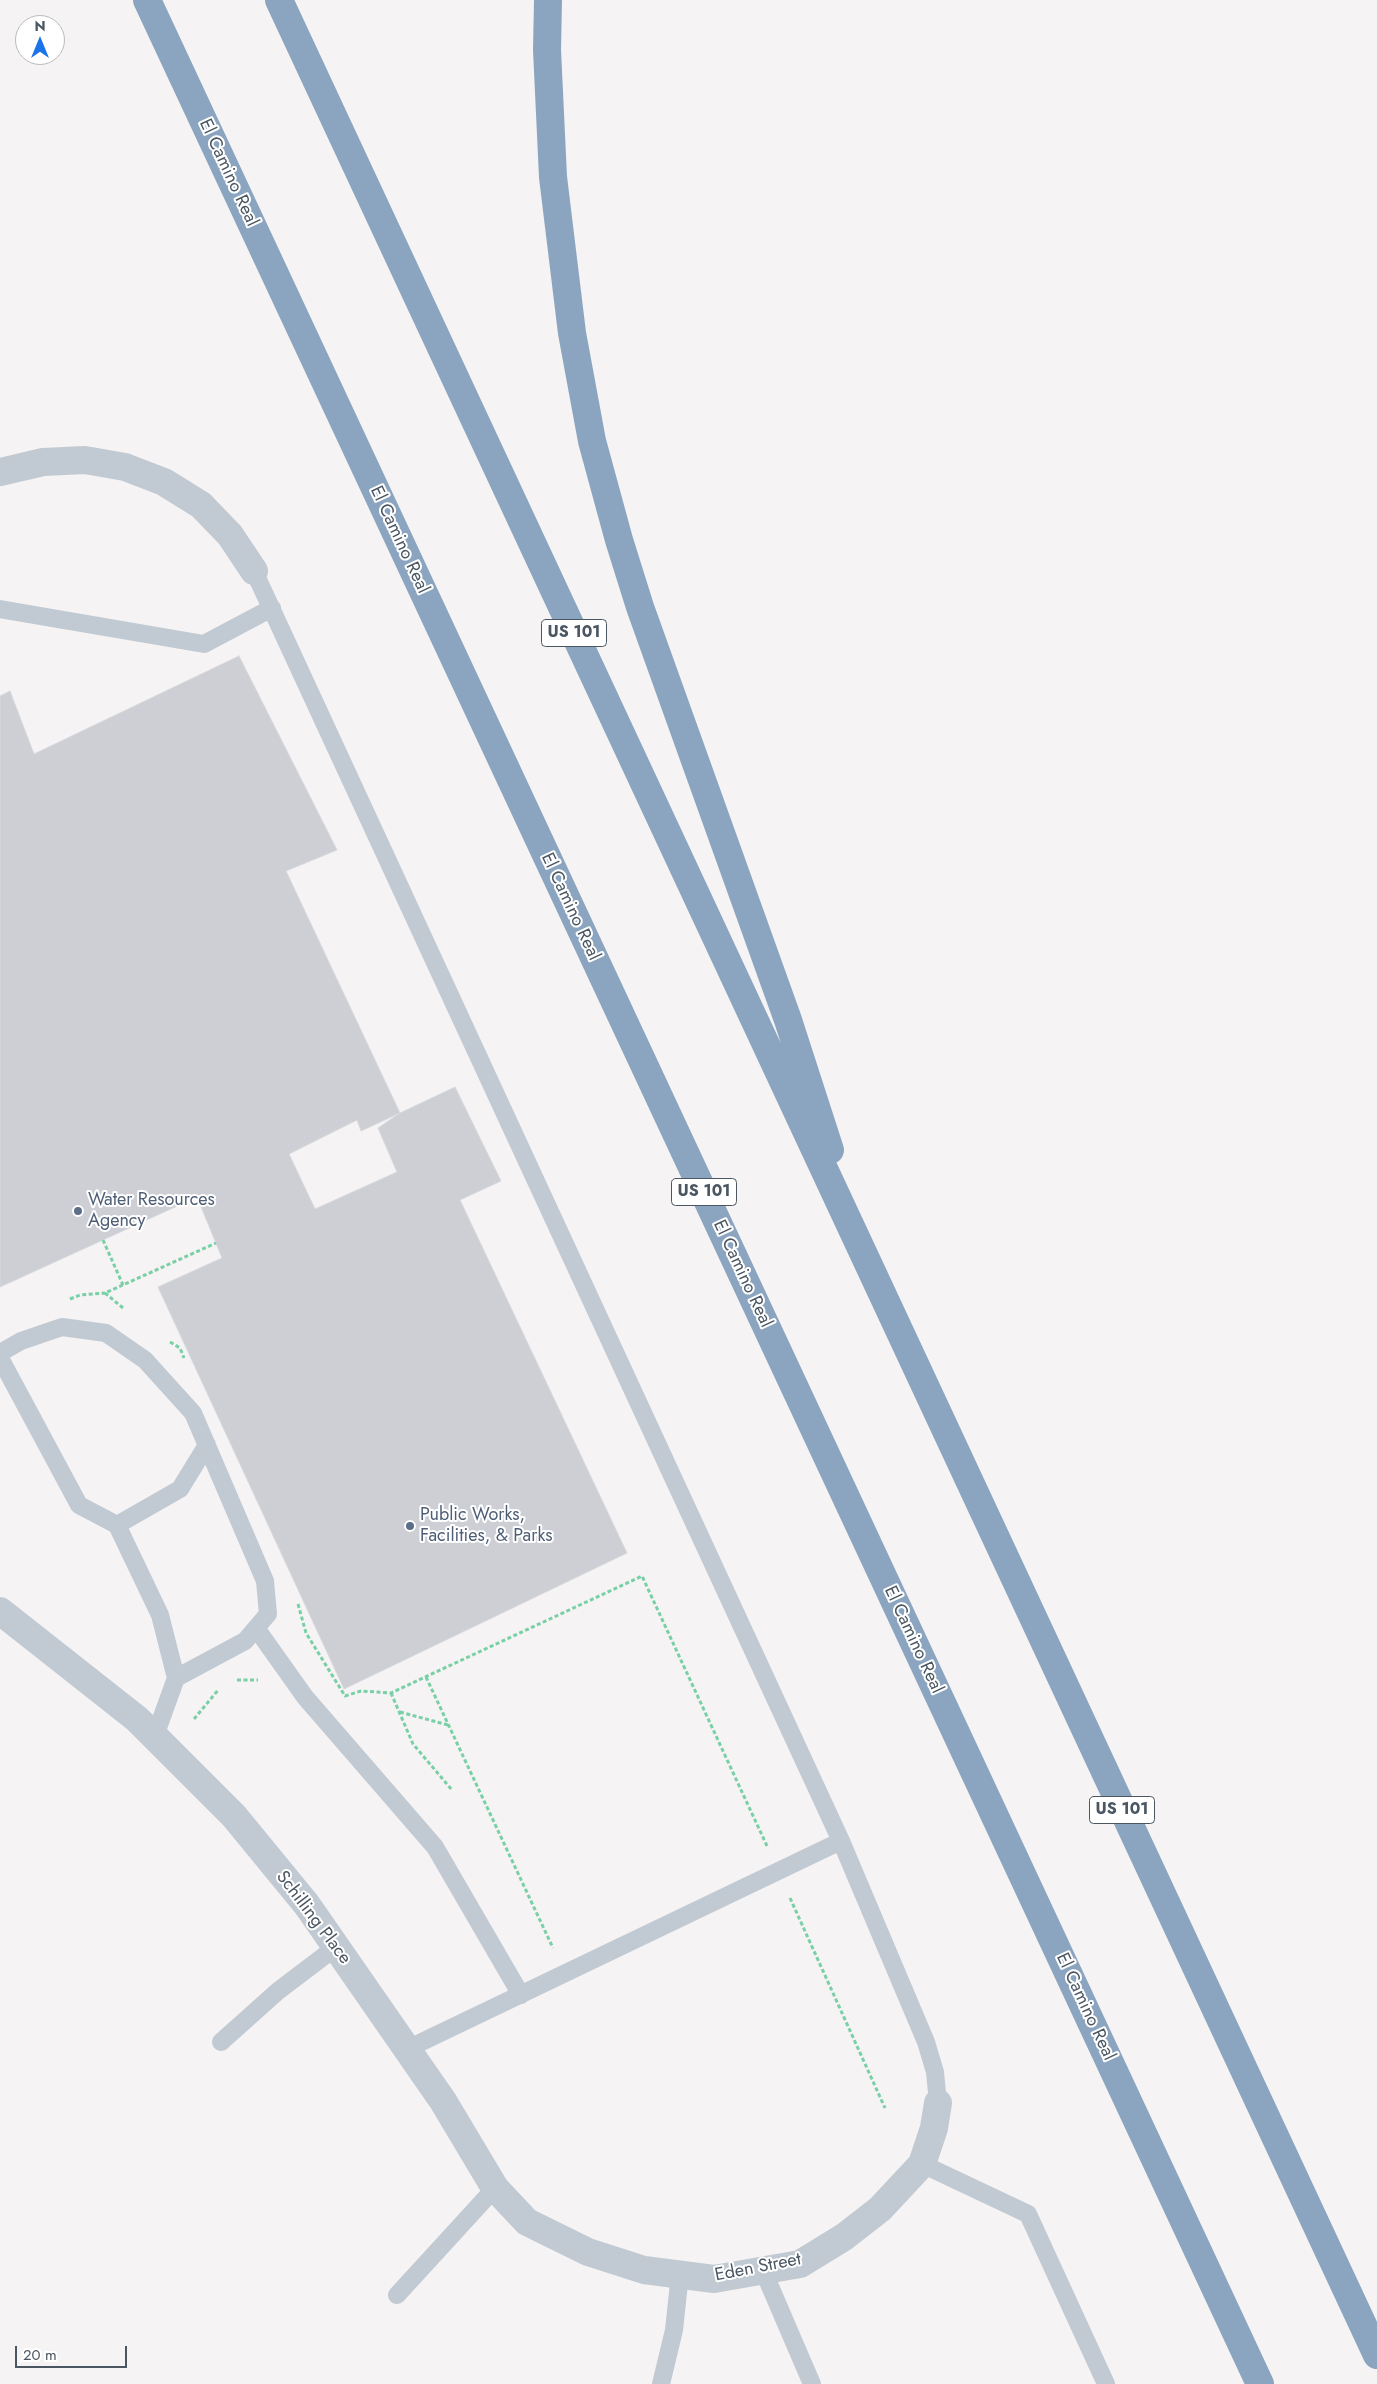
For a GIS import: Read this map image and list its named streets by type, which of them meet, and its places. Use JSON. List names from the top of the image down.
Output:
{
  "streets": {
    "highway": ["El Camino Real", "US 101"],
    "street": ["Schilling Place", "Eden Street"]
  },
  "crossings": [
    ["Schilling Place", "Eden Street"]
  ],
  "places": ["Water Resources Agency", "Public Works, Facilities, & Parks"],
  "scale_bar": "20 m",
  "north": "top"
}
